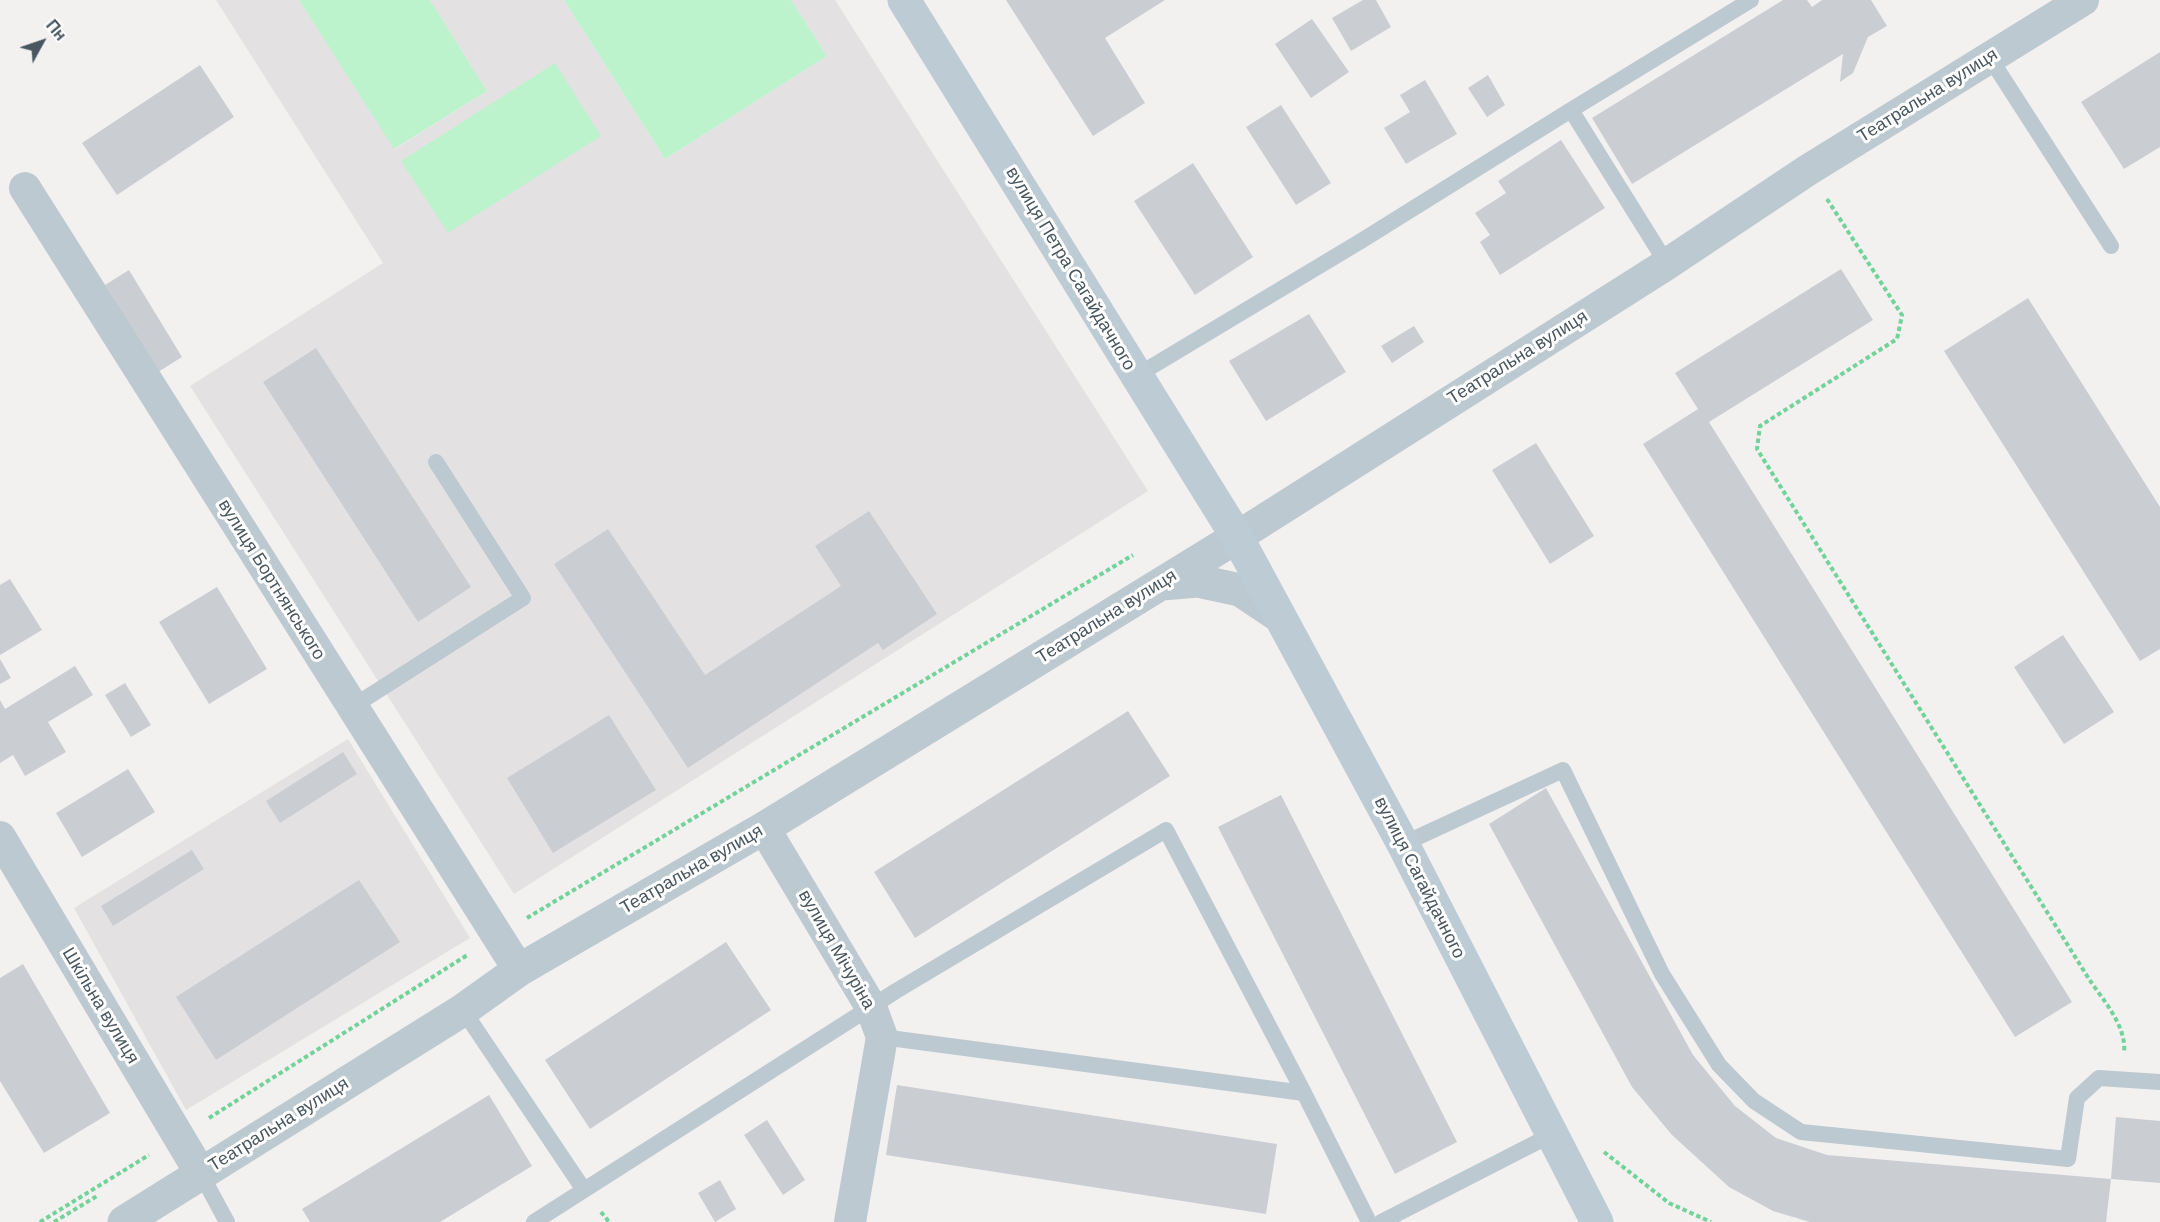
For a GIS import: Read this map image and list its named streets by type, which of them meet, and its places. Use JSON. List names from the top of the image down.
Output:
{
  "streets": {
    "main road": ["вулиця Петра Сагайдачного", "вулиця Сагайдачного"],
    "street": [
      "Театральна вулиця",
      "вулиця Бортнянського",
      "вулиця Мічуріна",
      "Шкільна вулиця"
    ]
  },
  "crossings": [
    ["Театральна вулиця", "вулиця Петра Сагайдачного"],
    ["Театральна вулиця", "вулиця Бортнянського"],
    ["Театральна вулиця", "вулиця Сагайдачного"],
    ["Театральна вулиця", "вулиця Мічуріна"],
    ["Театральна вулиця", "Шкільна вулиця"],
    ["вулиця Петра Сагайдачного", "вулиця Сагайдачного"]
  ],
  "north": "top right"
}
